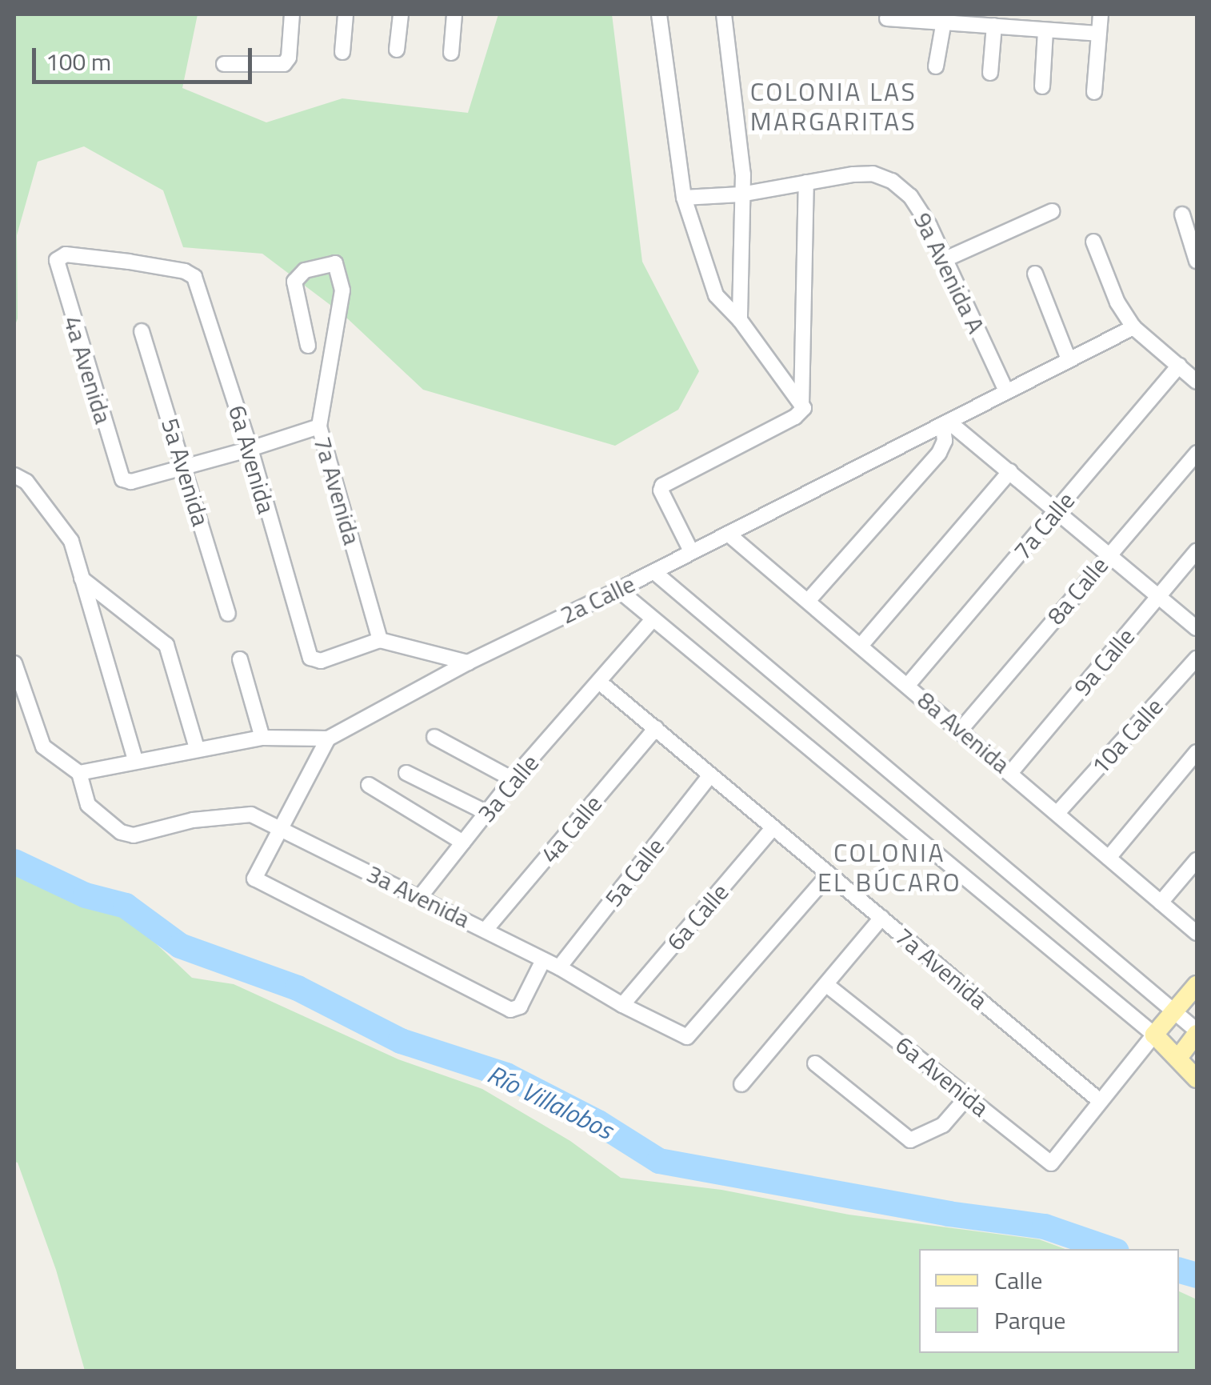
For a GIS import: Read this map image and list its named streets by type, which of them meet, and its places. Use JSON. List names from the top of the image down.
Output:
{
  "streets": {
    "street": [
      "9a Avenida A",
      "4a Avenida",
      "6a Avenida",
      "5a Avenida",
      "7a Avenida",
      "7a Calle",
      "8a Calle",
      "2a Calle",
      "9a Calle",
      "8a Avenida",
      "10a Calle",
      "3a Calle",
      "4a Calle",
      "5a Calle",
      "3a Avenida",
      "6a Calle"
    ]
  },
  "crossings": [
    ["9a Avenida A", "2a Calle"],
    ["4a Avenida", "6a Avenida"],
    ["4a Avenida", "5a Avenida"],
    ["6a Avenida", "7a Avenida"],
    ["7a Avenida", "3a Calle"],
    ["7a Avenida", "4a Calle"],
    ["7a Avenida", "5a Calle"],
    ["7a Avenida", "3a Avenida"],
    ["7a Avenida", "6a Calle"],
    ["7a Calle", "8a Avenida"],
    ["8a Calle", "8a Avenida"],
    ["2a Calle", "8a Avenida"],
    ["9a Calle", "8a Avenida"],
    ["8a Avenida", "10a Calle"],
    ["3a Calle", "3a Avenida"],
    ["4a Calle", "3a Avenida"],
    ["5a Calle", "3a Avenida"],
    ["3a Avenida", "6a Calle"]
  ],
  "districts": ["COLONIA LAS MARGARITAS", "COLONIA EL BÚCARO"],
  "water": ["Río Villalobos"],
  "legend": ["Calle", "Parque"],
  "scale_bar": "100 m"
}
